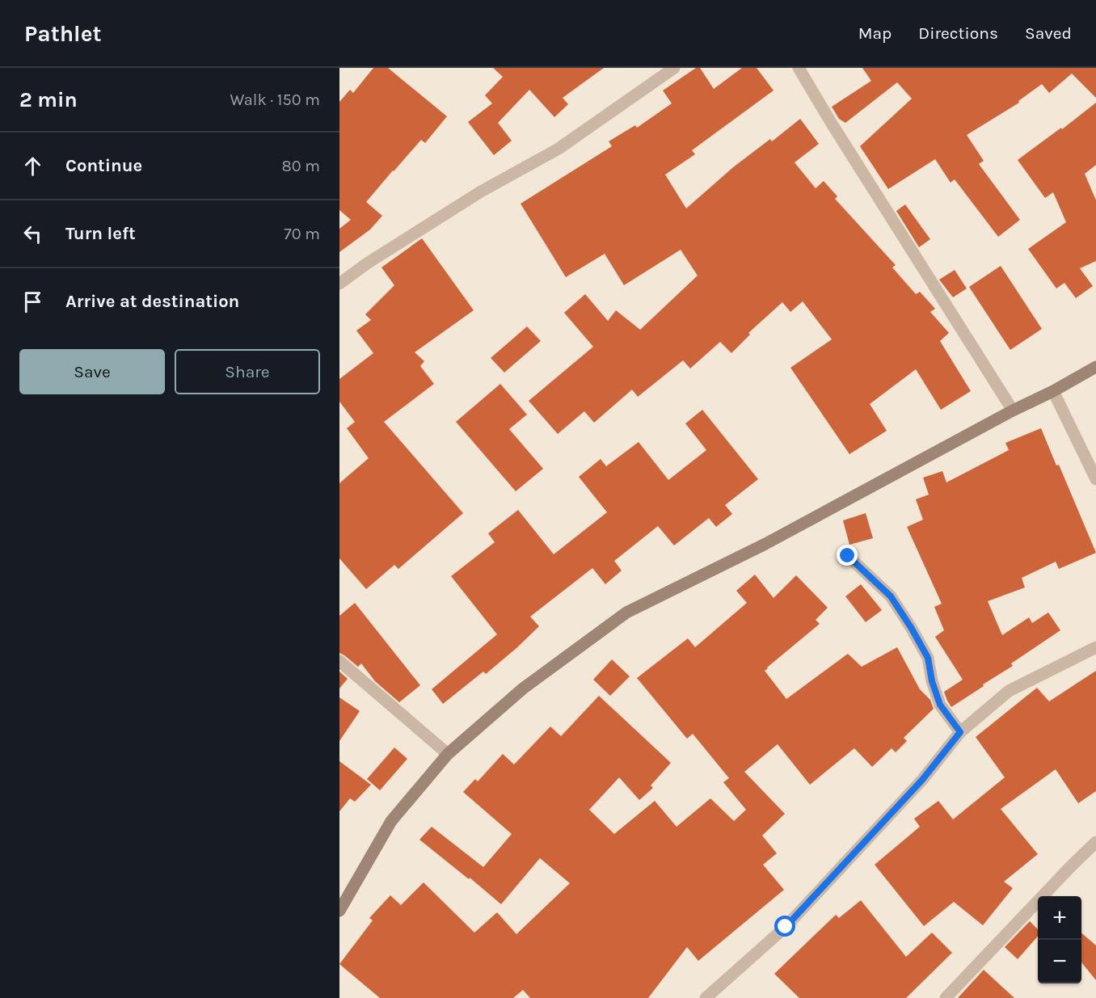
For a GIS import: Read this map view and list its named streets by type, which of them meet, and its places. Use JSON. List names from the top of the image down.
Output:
{
  "page": {
    "header": "Pathlet",
    "nav": ["Map", "Directions", "Saved"],
    "heading": ["2 min", "Walk · 150 m"],
    "list": [
      ["Continue", "80 m"],
      ["Turn left", "70 m"],
      "Arrive at destination"
    ],
    "buttons": ["Save", "Share"],
    "map_buttons": ["+", "−"]
  }
}
